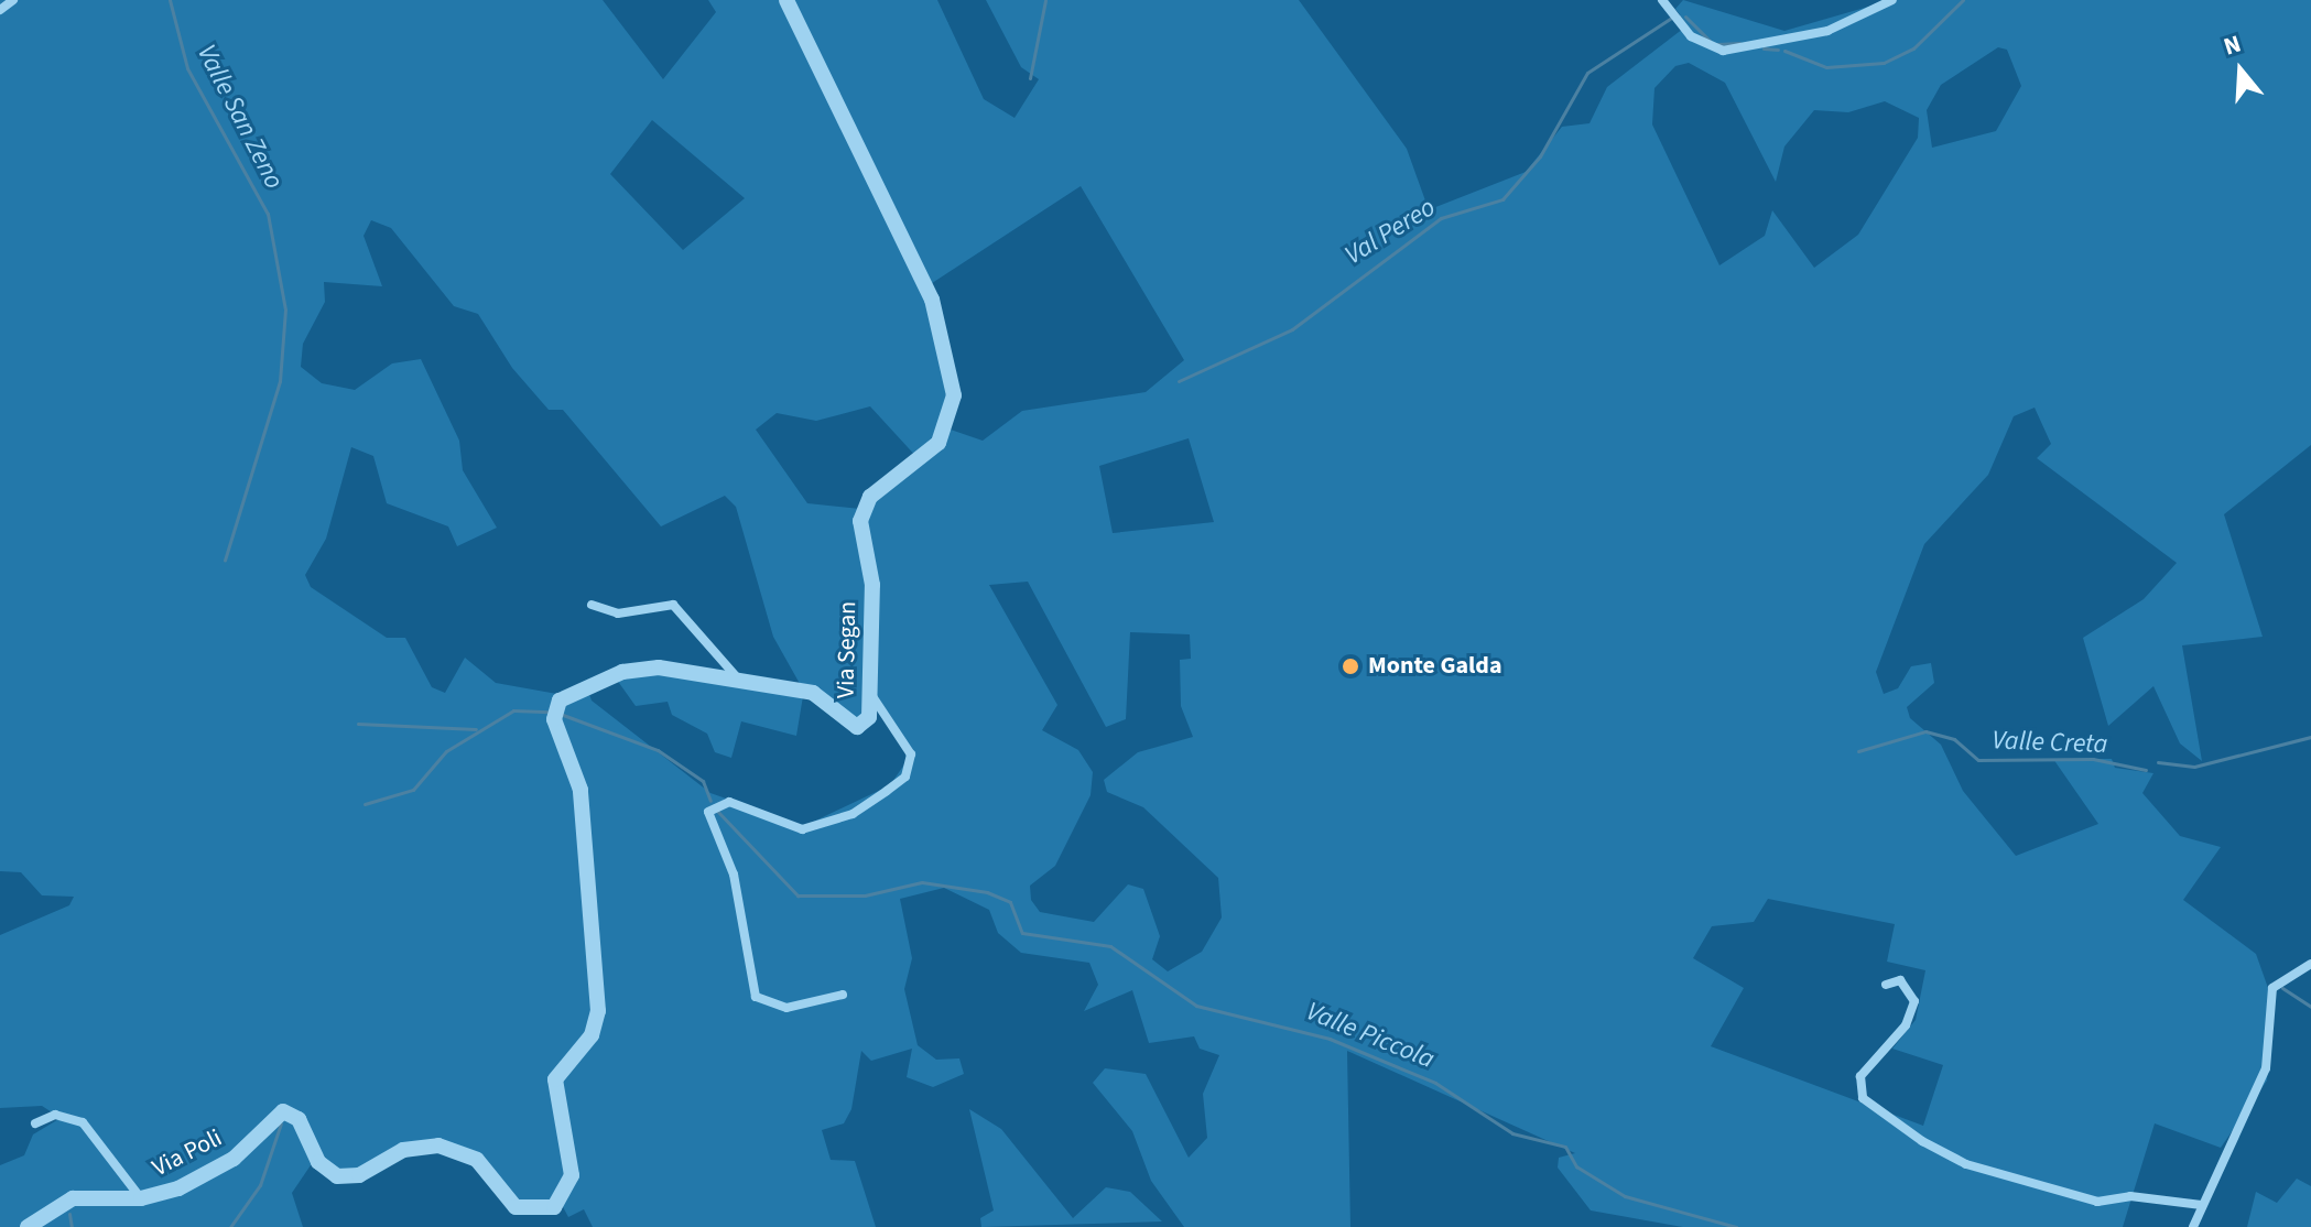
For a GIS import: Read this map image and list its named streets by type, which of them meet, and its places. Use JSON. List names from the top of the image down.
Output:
{
  "streets": {
    "street": ["Via Segan", "Via Poli"]
  },
  "crossings": [
    ["Via Segan", "Via Poli"]
  ],
  "water": [
    "Valle San Zeno",
    "Val Pereo",
    "Valle Creta",
    "Valle Piccola"
  ],
  "places": ["Monte Galda"],
  "north": "top"
}
